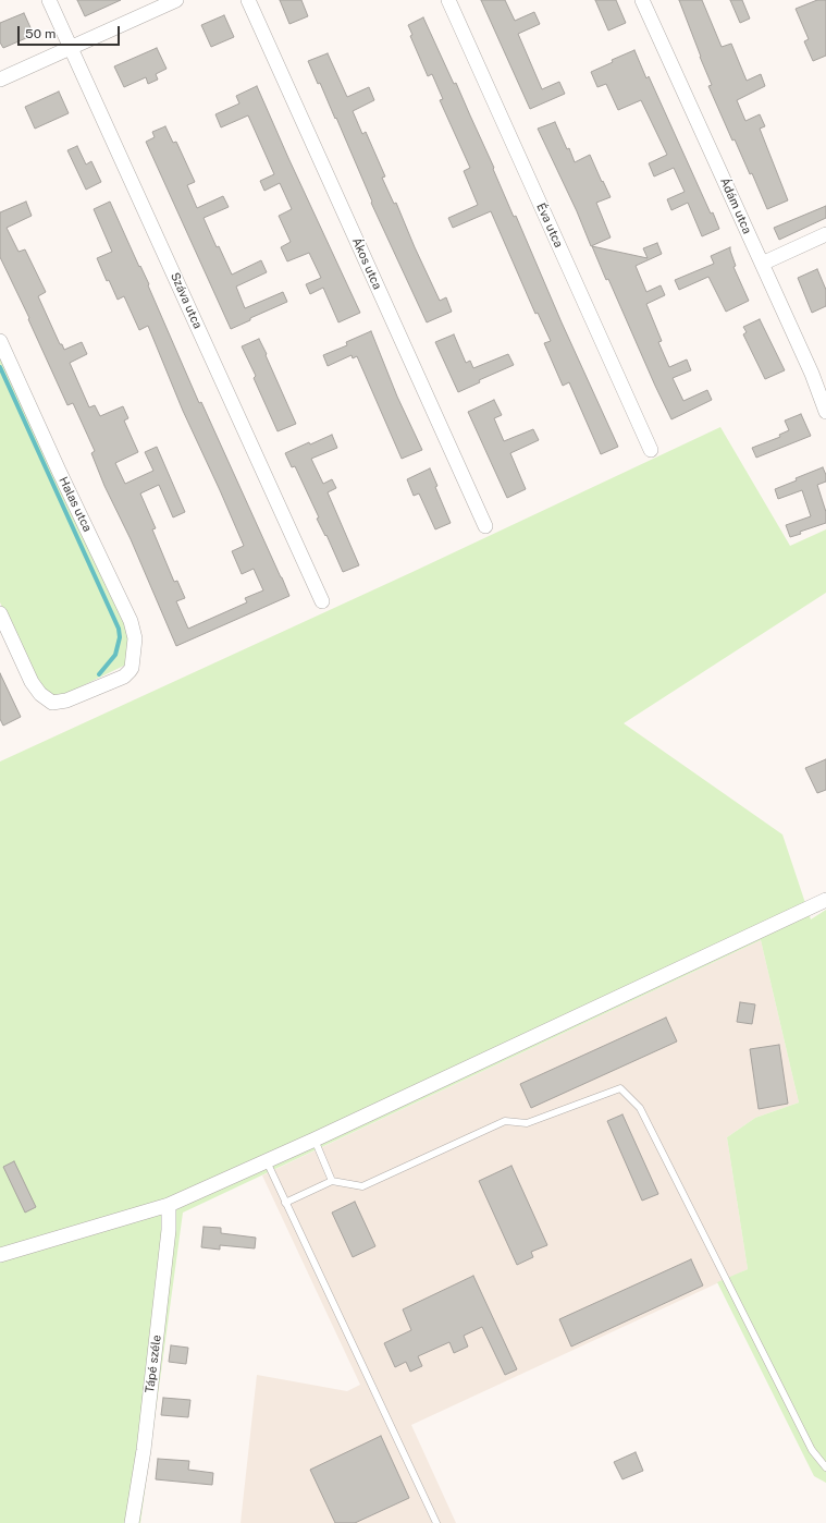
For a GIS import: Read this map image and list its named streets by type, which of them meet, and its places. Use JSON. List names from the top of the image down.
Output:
{
  "streets": {
    "street": [
      "Ádám utca",
      "Éva utca",
      "Ákos utca",
      "Száva utca",
      "Halas utca",
      "Tápé széle"
    ]
  },
  "scale_bar": "50 m"
}
